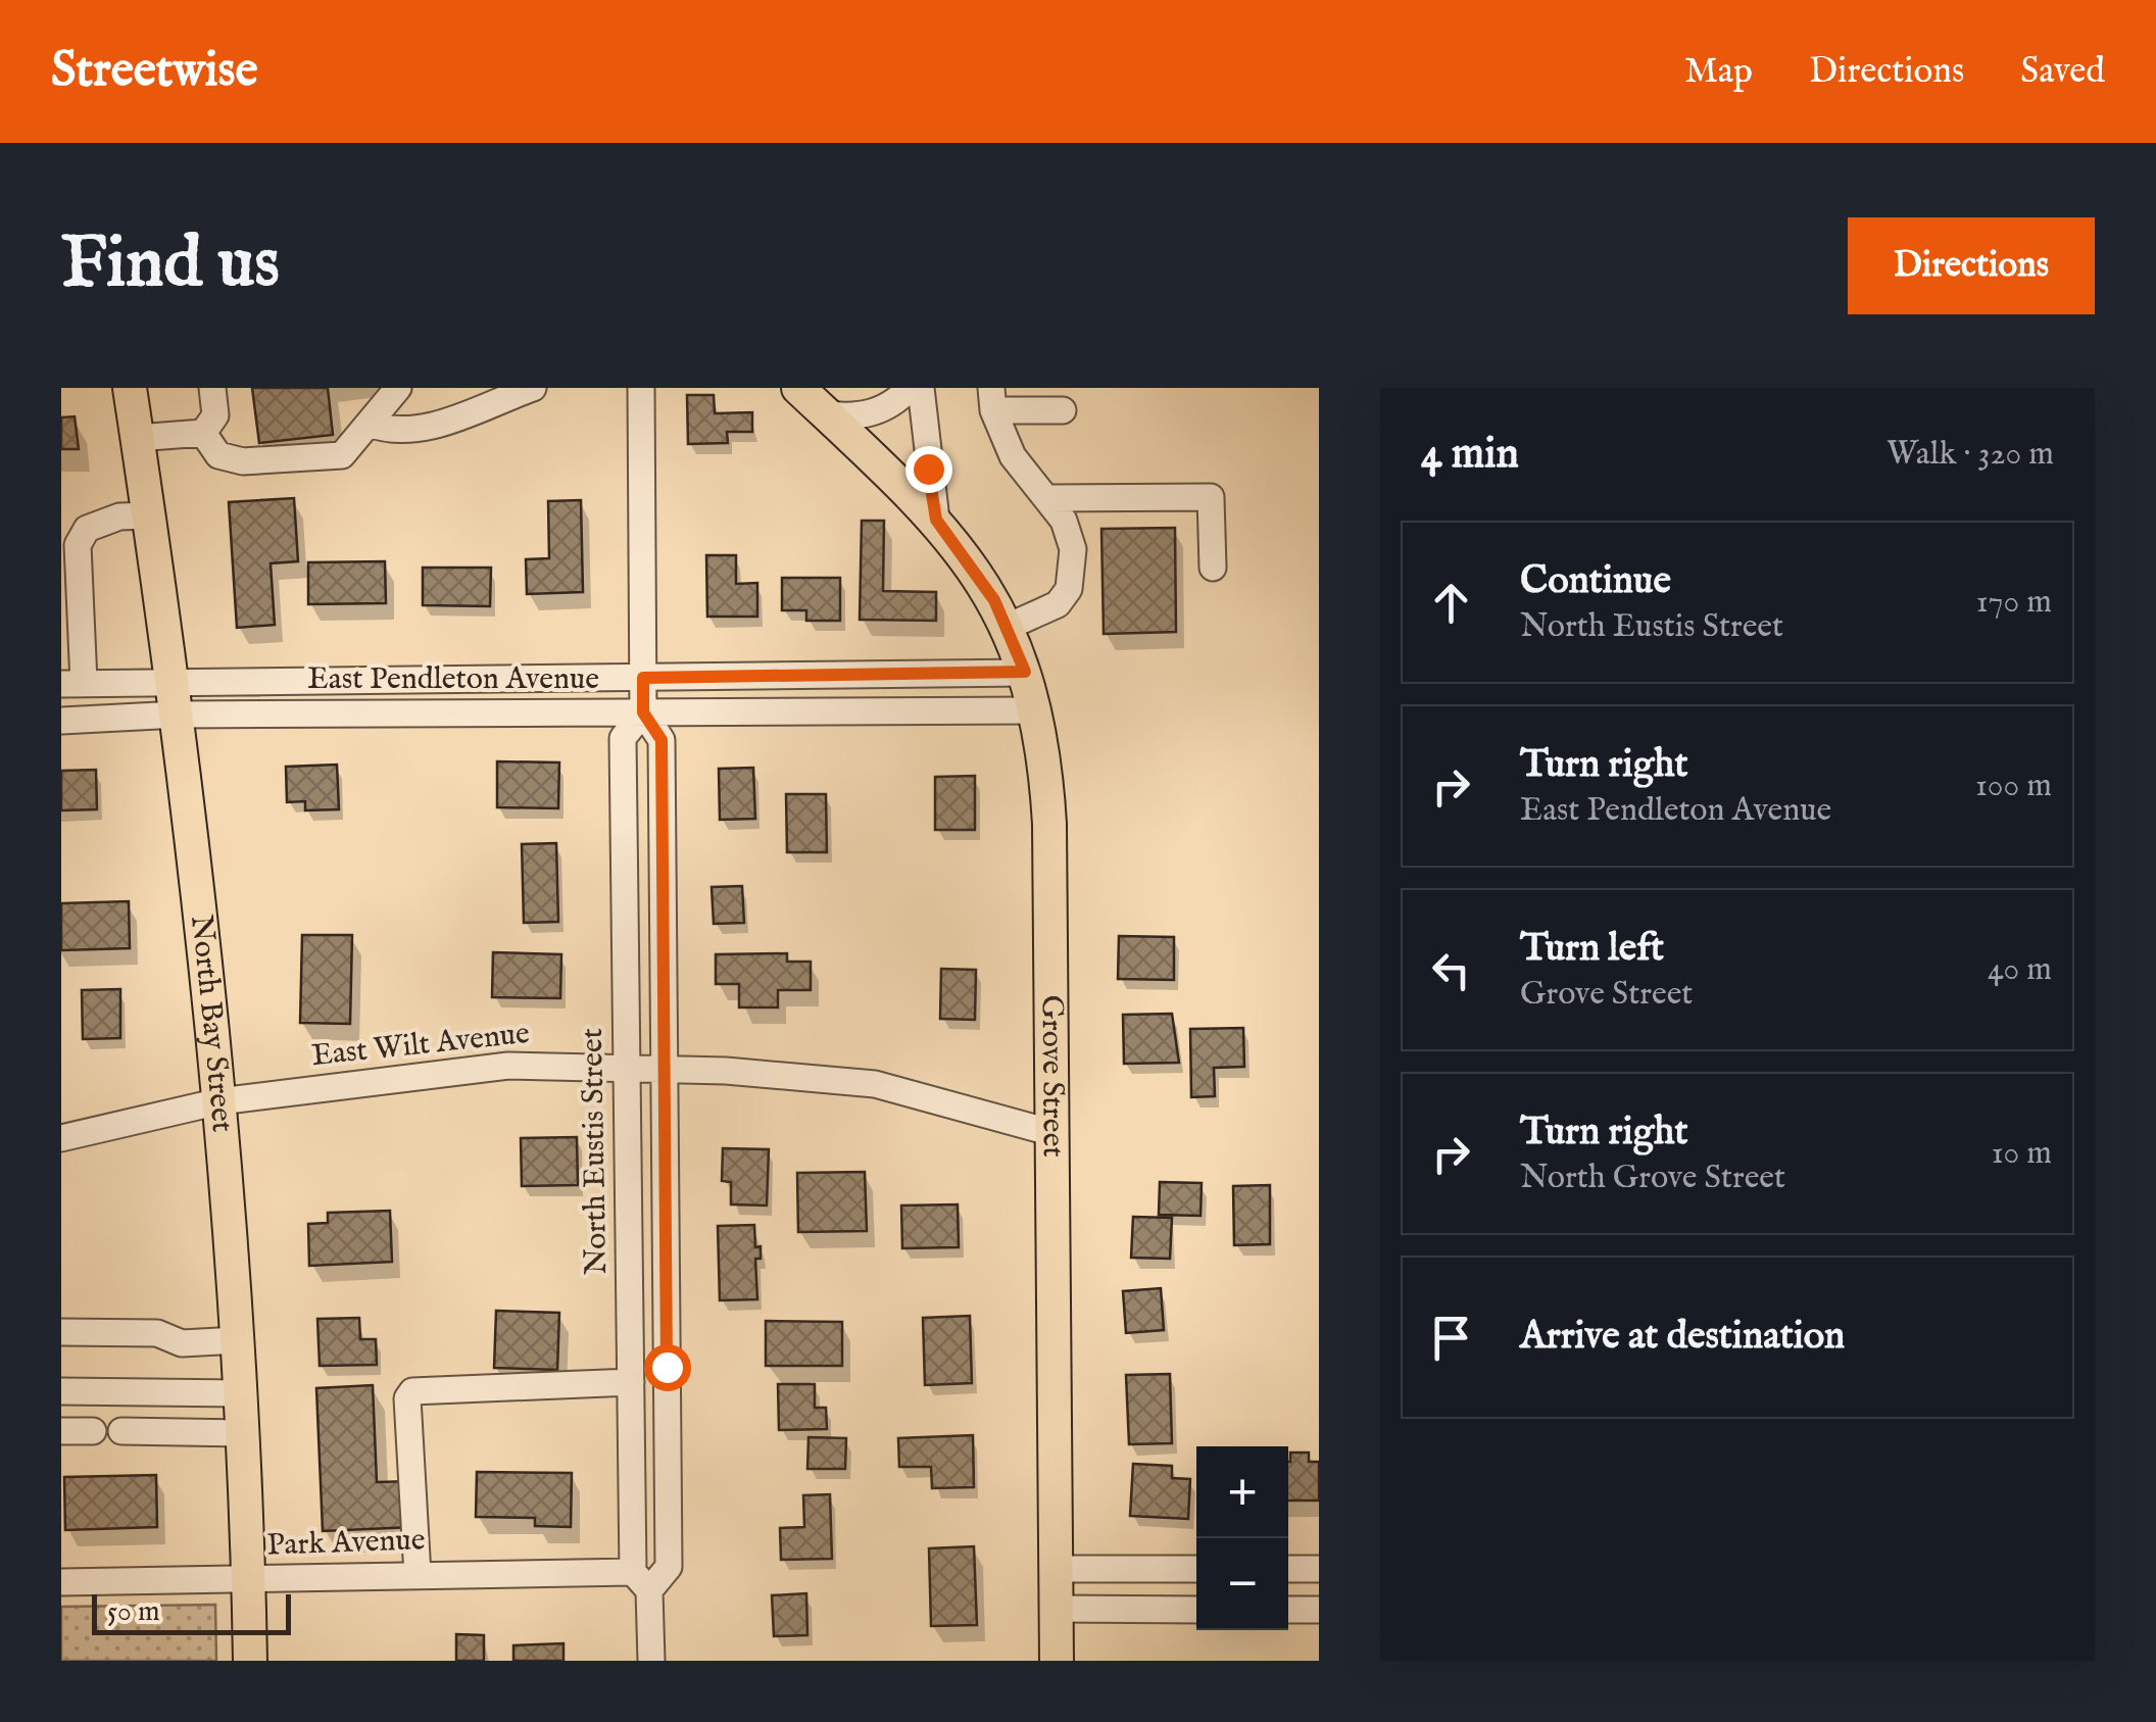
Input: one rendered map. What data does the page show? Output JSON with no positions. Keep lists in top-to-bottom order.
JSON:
{
  "streets": {
    "main road": ["North Bay Street", "Grove Street"],
    "street": [
      "East Pendleton Avenue",
      "East Wilt Avenue",
      "North Eustis Street",
      "Park Avenue"
    ]
  },
  "crossings": [
    ["East Pendleton Avenue", "North Bay Street"],
    ["East Pendleton Avenue", "Grove Street"],
    ["East Pendleton Avenue", "North Eustis Street"],
    ["North Bay Street", "East Wilt Avenue"],
    ["North Bay Street", "Park Avenue"],
    ["East Wilt Avenue", "Grove Street"],
    ["East Wilt Avenue", "North Eustis Street"],
    ["North Eustis Street", "Park Avenue"]
  ],
  "scale_bar": "50 m",
  "page": {
    "header": "Streetwise",
    "nav": ["Map", "Directions", "Saved"],
    "buttons": "Directions",
    "title": "Find us",
    "heading": ["4 min", "Walk · 320 m"],
    "list": [
      ["Continue", "North Eustis Street", "170 m"],
      ["Turn right", "East Pendleton Avenue", "100 m"],
      ["Turn left", "Grove Street", "40 m"],
      ["Turn right", "North Grove Street", "10 m"],
      "Arrive at destination"
    ],
    "map_buttons": ["+", "−"],
    "scale": "50 m"
  }
}
